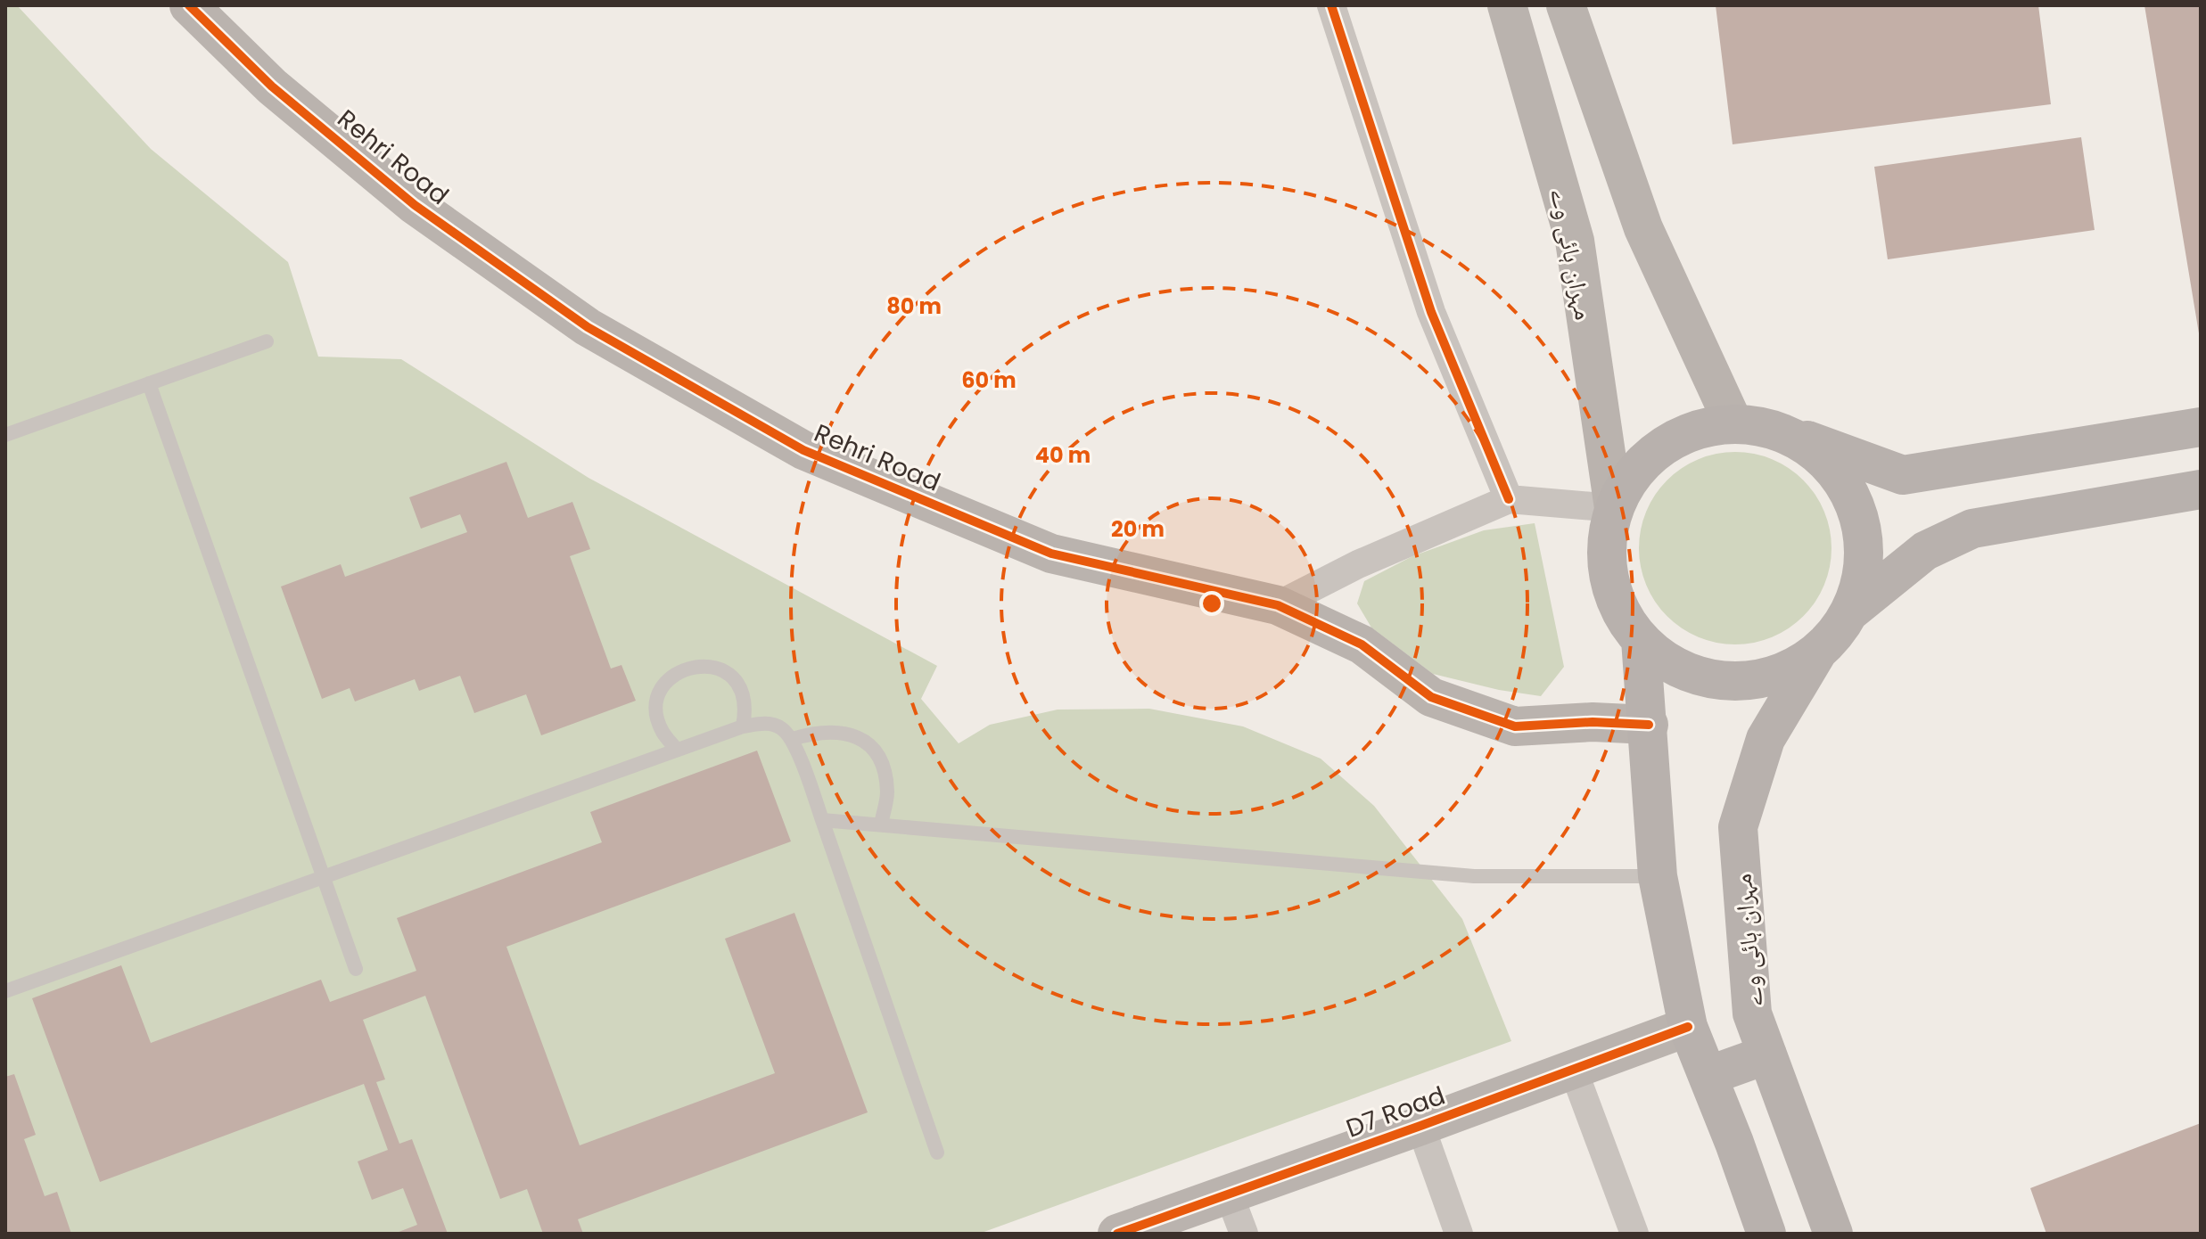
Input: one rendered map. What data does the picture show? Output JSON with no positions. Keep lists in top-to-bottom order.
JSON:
{
  "streets": {
    "main road": ["مہران ہائی وے"],
    "street": ["Rehri Road", "D7 Road"]
  },
  "rings": [
    "80 m",
    "60 m",
    "40 m",
    "20 m"
  ]
}
